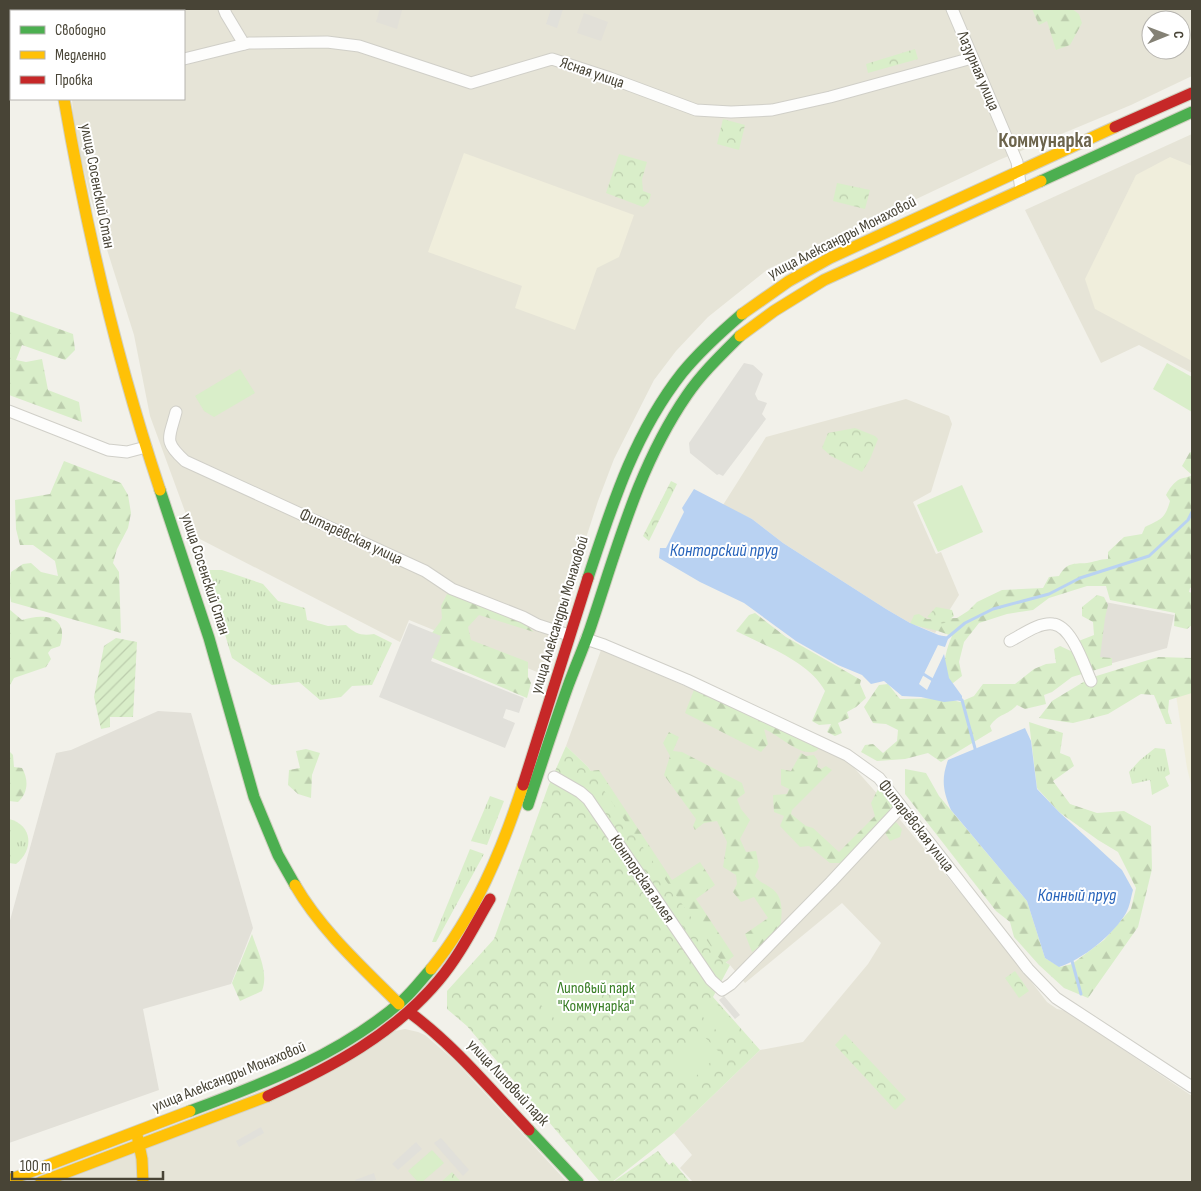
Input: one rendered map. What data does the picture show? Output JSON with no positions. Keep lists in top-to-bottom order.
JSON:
{
  "streets": {
    "main road": ["улица Сосенский Стан", "улица Александры Монаховой", "улица Липовый парк"],
    "street": [
      "Лазурная улица",
      "Ясная улица",
      "Фитарёвская улица",
      "Конторская аллея"
    ]
  },
  "crossings": [
    ["Лазурная улица", "Ясная улица"],
    ["Лазурная улица", "улица Александры Монаховой"],
    ["улица Сосенский Стан", "улица Александры Монаховой"],
    ["улица Сосенский Стан", "улица Липовый парк"],
    ["улица Александры Монаховой", "Фитарёвская улица"],
    ["улица Александры Монаховой", "улица Липовый парк"],
    ["Фитарёвская улица", "Конторская аллея"]
  ],
  "districts": ["Коммунарка"],
  "water": ["Конторский пруд", "Конный пруд"],
  "parks": ["Липовый парк \"Коммунарка\""],
  "legend": ["Свободно", "Медленно", "Пробка"],
  "scale_bar": "100 m",
  "north": "right"
}
